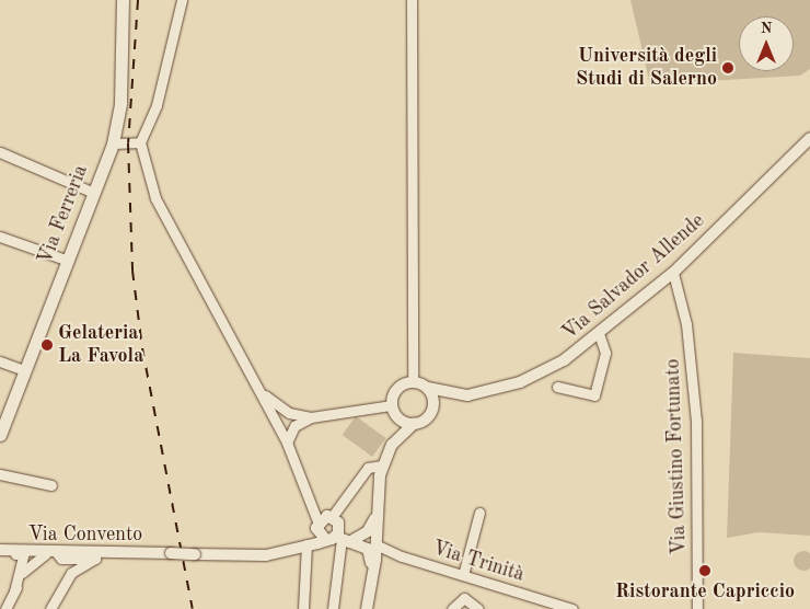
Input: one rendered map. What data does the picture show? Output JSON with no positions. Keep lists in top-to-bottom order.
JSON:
{
  "streets": {
    "main road": ["Via Ferreria"],
    "street": [
      "Via Salvador Allende",
      "Via Giustino Fortunato",
      "Via Convento",
      "Via Trinità"
    ]
  },
  "crossings": [
    ["Via Salvador Allende", "Via Giustino Fortunato"]
  ],
  "places": ["Università degli Studi di Salerno", "Gelateria La Favola", "Ristorante Capriccio"],
  "north": "top"
}
